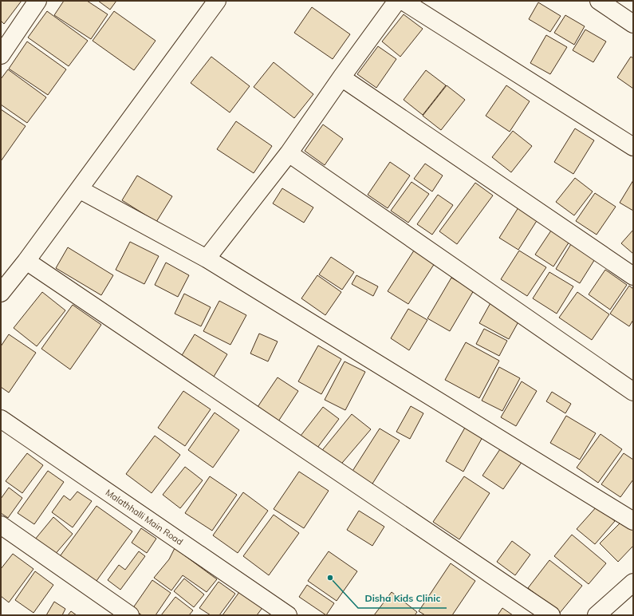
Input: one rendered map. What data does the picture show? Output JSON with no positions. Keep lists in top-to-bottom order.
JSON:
{
  "streets": {
    "street": ["Malathhalli Main Road"]
  },
  "places": ["Disha Kids Clinic"]
}
